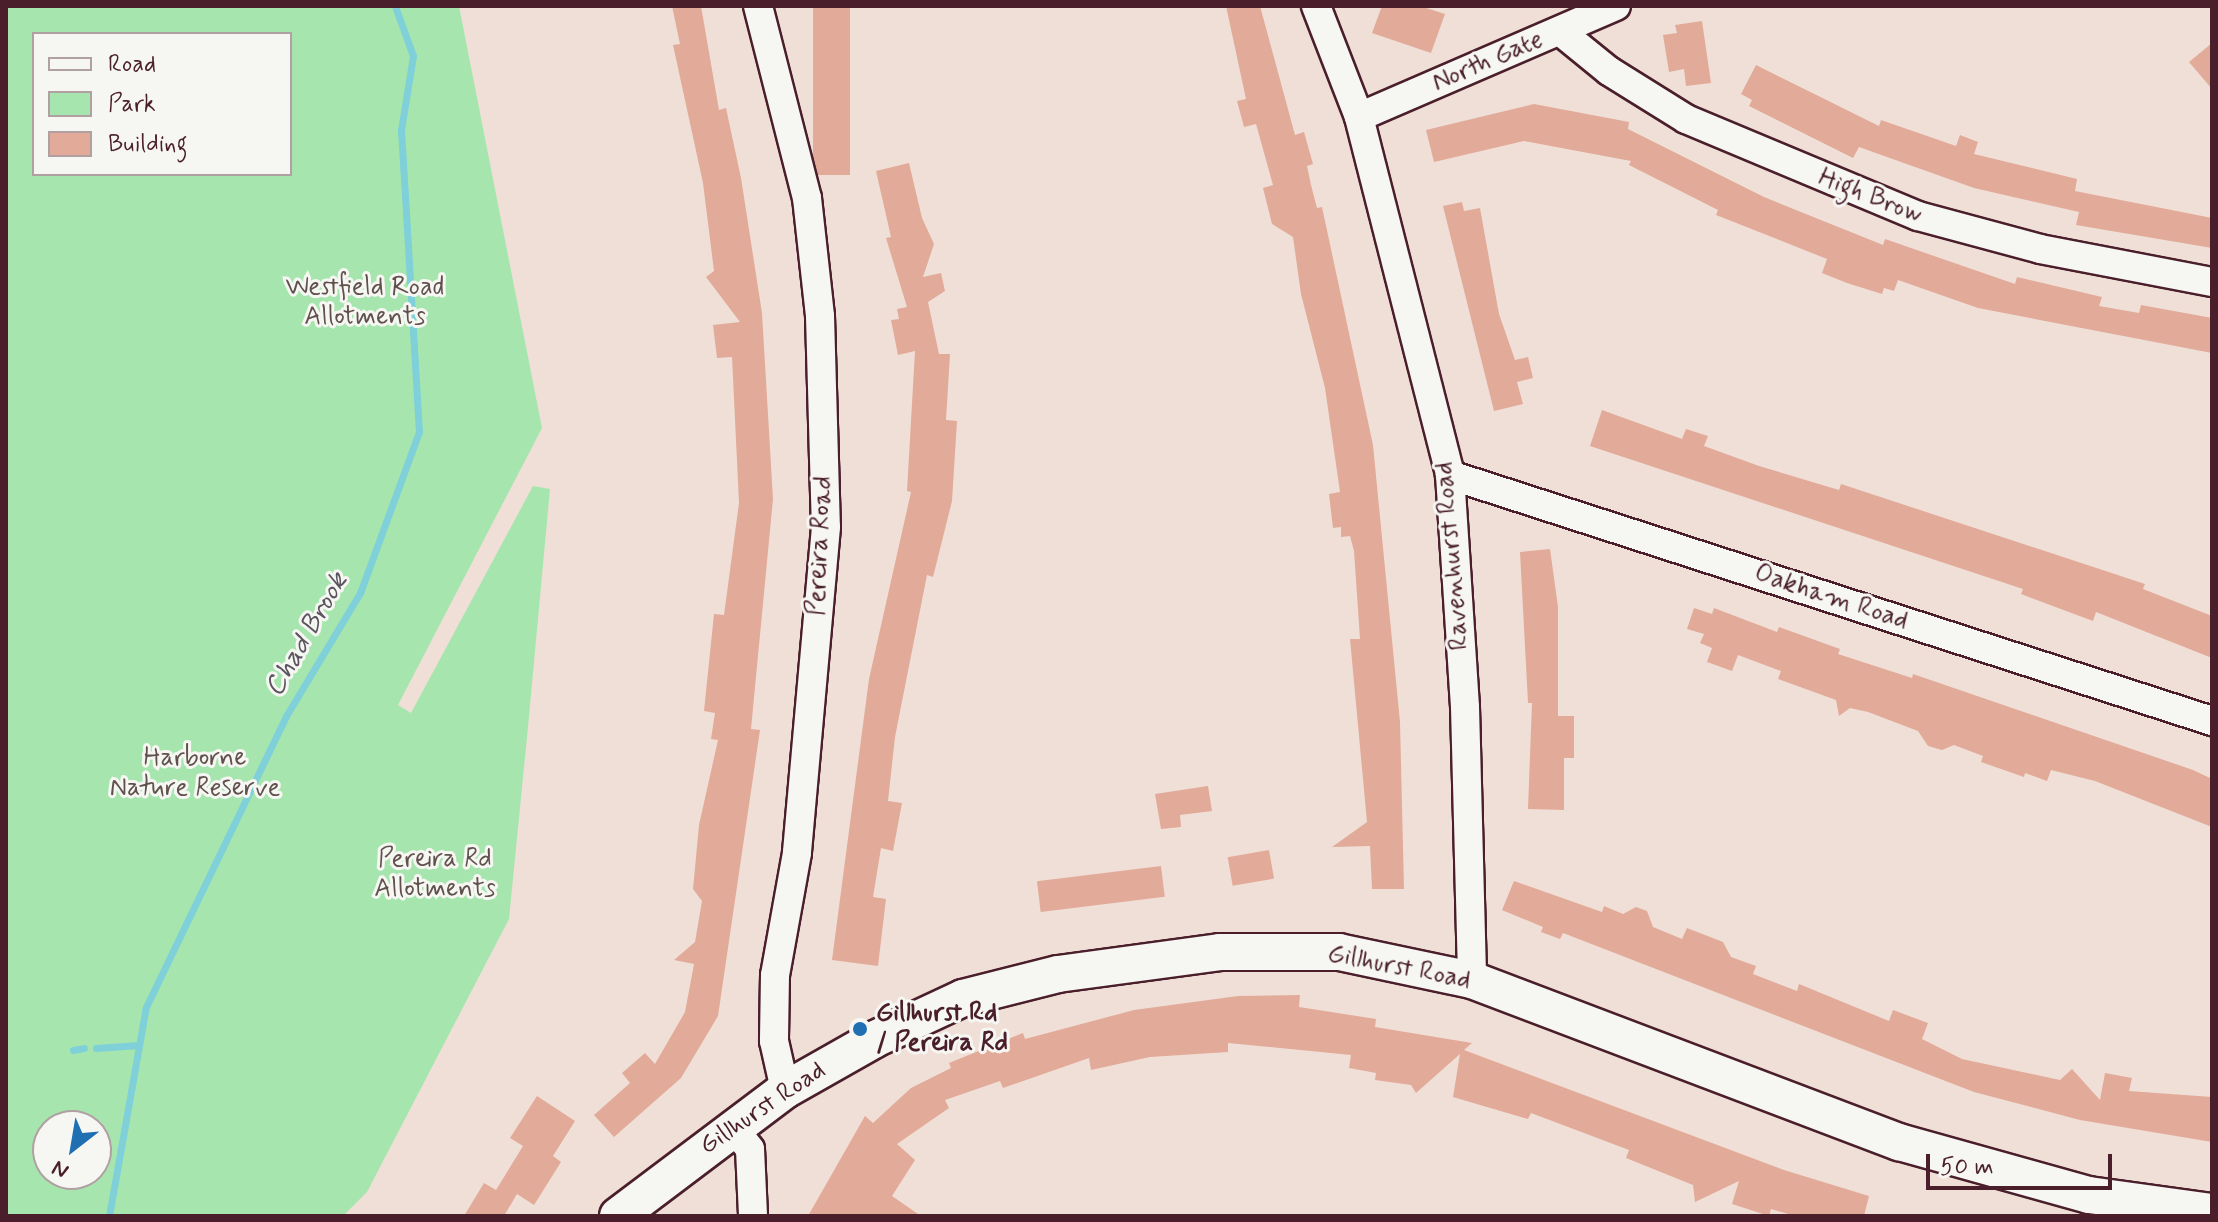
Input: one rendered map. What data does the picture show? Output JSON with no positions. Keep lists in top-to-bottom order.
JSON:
{
  "streets": {
    "street": [
      "North Gate",
      "High Brow",
      "Pereira Road",
      "Ravenhurst Road",
      "Oakham Road",
      "Gillhurst Road"
    ]
  },
  "crossings": [
    ["North Gate", "High Brow"],
    ["North Gate", "Ravenhurst Road"],
    ["Pereira Road", "Gillhurst Road"],
    ["Ravenhurst Road", "Oakham Road"],
    ["Ravenhurst Road", "Gillhurst Road"]
  ],
  "water": ["Chad Brook"],
  "parks": ["Westfield Road Allotments", "Harborne Nature Reserve", "Pereira Rd Allotments"],
  "places": ["Gillhurst Rd / Pereira Rd"],
  "legend": ["Road", "Park", "Building"],
  "scale_bar": "50 m",
  "north": "bottom left"
}
